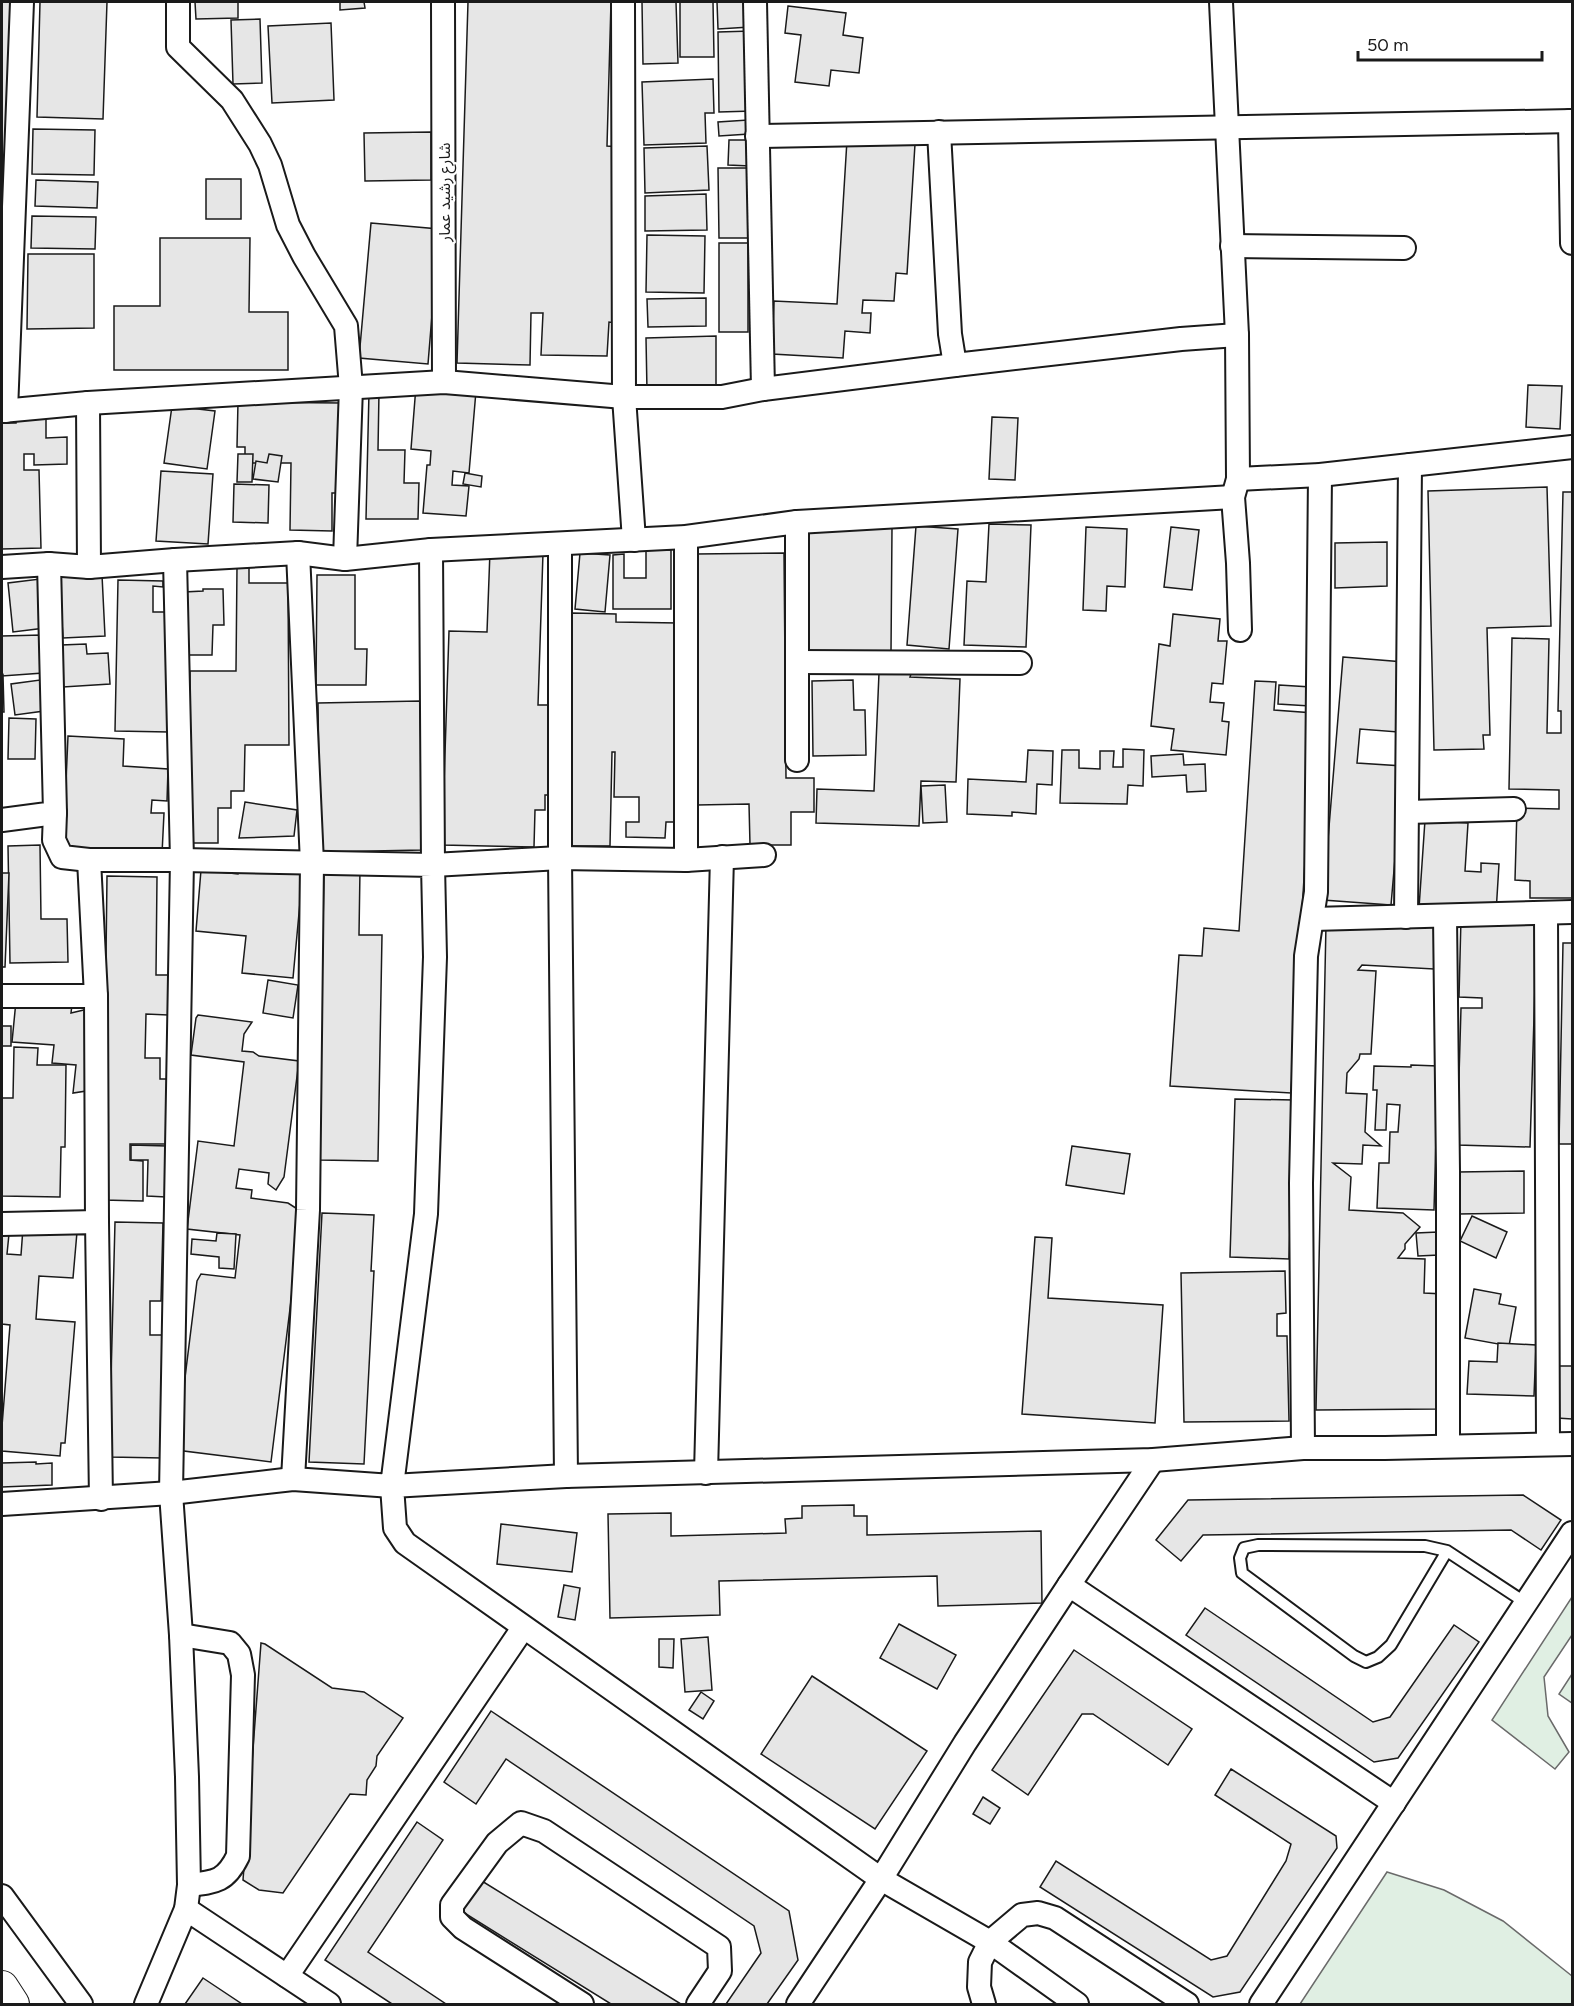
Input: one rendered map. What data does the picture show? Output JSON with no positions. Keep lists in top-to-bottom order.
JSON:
{
  "streets": {
    "street": ["شارع رشيد عمار"]
  },
  "scale_bar": "50 m"
}
